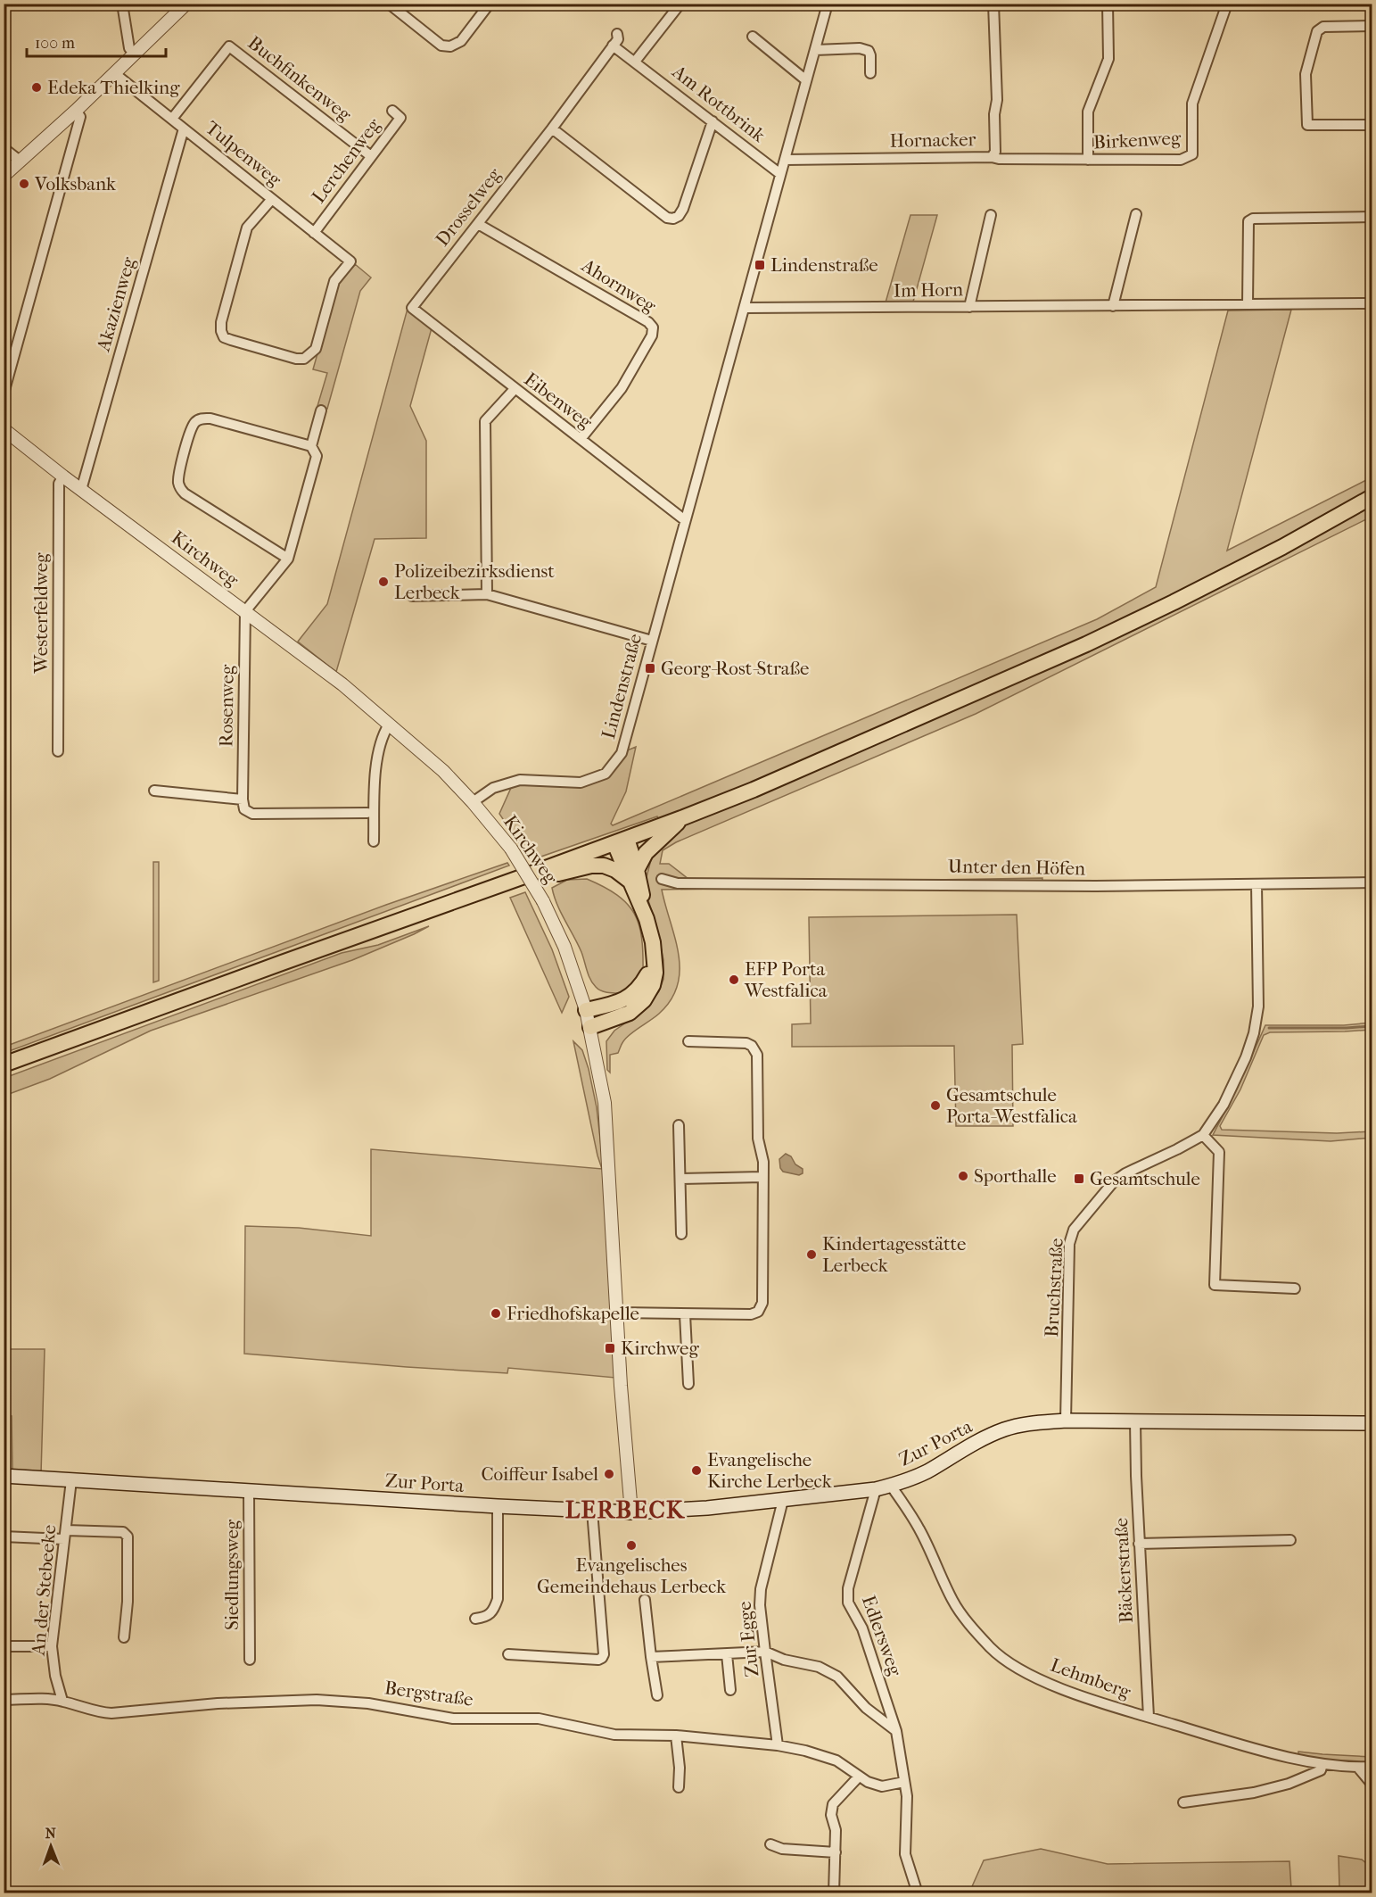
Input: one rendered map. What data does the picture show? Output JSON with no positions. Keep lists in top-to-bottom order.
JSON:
{
  "streets": {
    "main road": ["Zur Porta"],
    "street": [
      "Buchfinkenweg",
      "Am Rottbrink",
      "Hornacker",
      "Birkenweg",
      "Tulpenweg",
      "Lerchenweg",
      "Drosselweg",
      "Ahornweg",
      "Im Horn",
      "Akazienweg",
      "Eibenweg",
      "Kirchweg",
      "Westerfeldweg",
      "Lindenstraße",
      "Rosenweg",
      "Unter den Höfen",
      "Bruchstraße",
      "Bäckerstraße",
      "Siedlungsweg",
      "An der Stebeeke",
      "Edlersweg",
      "Zur Egge",
      "Lehmberg",
      "Bergstraße"
    ]
  },
  "crossings": [
    ["Buchfinkenweg", "Tulpenweg"],
    ["Buchfinkenweg", "Lerchenweg"],
    ["Am Rottbrink", "Drosselweg"],
    ["Am Rottbrink", "Lindenstraße"],
    ["Hornacker", "Birkenweg"],
    ["Hornacker", "Lindenstraße"],
    ["Tulpenweg", "Lerchenweg"],
    ["Tulpenweg", "Akazienweg"],
    ["Drosselweg", "Ahornweg"],
    ["Drosselweg", "Eibenweg"],
    ["Ahornweg", "Eibenweg"],
    ["Im Horn", "Lindenstraße"],
    ["Akazienweg", "Kirchweg"],
    ["Eibenweg", "Lindenstraße"],
    ["Kirchweg", "Westerfeldweg"],
    ["Kirchweg", "Lindenstraße"],
    ["Kirchweg", "Rosenweg"],
    ["Kirchweg", "Zur Porta"],
    ["Unter den Höfen", "Bruchstraße"],
    ["Bruchstraße", "Zur Porta"],
    ["Zur Porta", "Bäckerstraße"],
    ["Zur Porta", "Siedlungsweg"],
    ["Zur Porta", "An der Stebeeke"],
    ["Zur Porta", "Edlersweg"],
    ["Zur Porta", "Zur Egge"],
    ["Zur Porta", "Lehmberg"],
    ["Bäckerstraße", "Lehmberg"],
    ["An der Stebeeke", "Bergstraße"],
    ["Edlersweg", "Bergstraße"],
    ["Zur Egge", "Bergstraße"]
  ],
  "districts": ["LERBECK"],
  "places": {
    "other": [
      "Edeka Thielking",
      "Volksbank",
      "Polizeibezirksdienst Lerbeck",
      "EFP Porta Westfalica",
      "Gesamtschule Porta-Westfalica",
      "Sporthalle",
      "Kindertagesstätte Lerbeck",
      "Friedhofskapelle",
      "Evangelische Kirche Lerbeck",
      "Coiffeur Isabel",
      "Evangelisches Gemeindehaus Lerbeck"
    ],
    "transit": [
      "Lindenstraße",
      "Georg-Rost-Straße",
      "Gesamtschule",
      "Kirchweg"
    ]
  },
  "scale_bar": "100 m",
  "north": "top"
}
